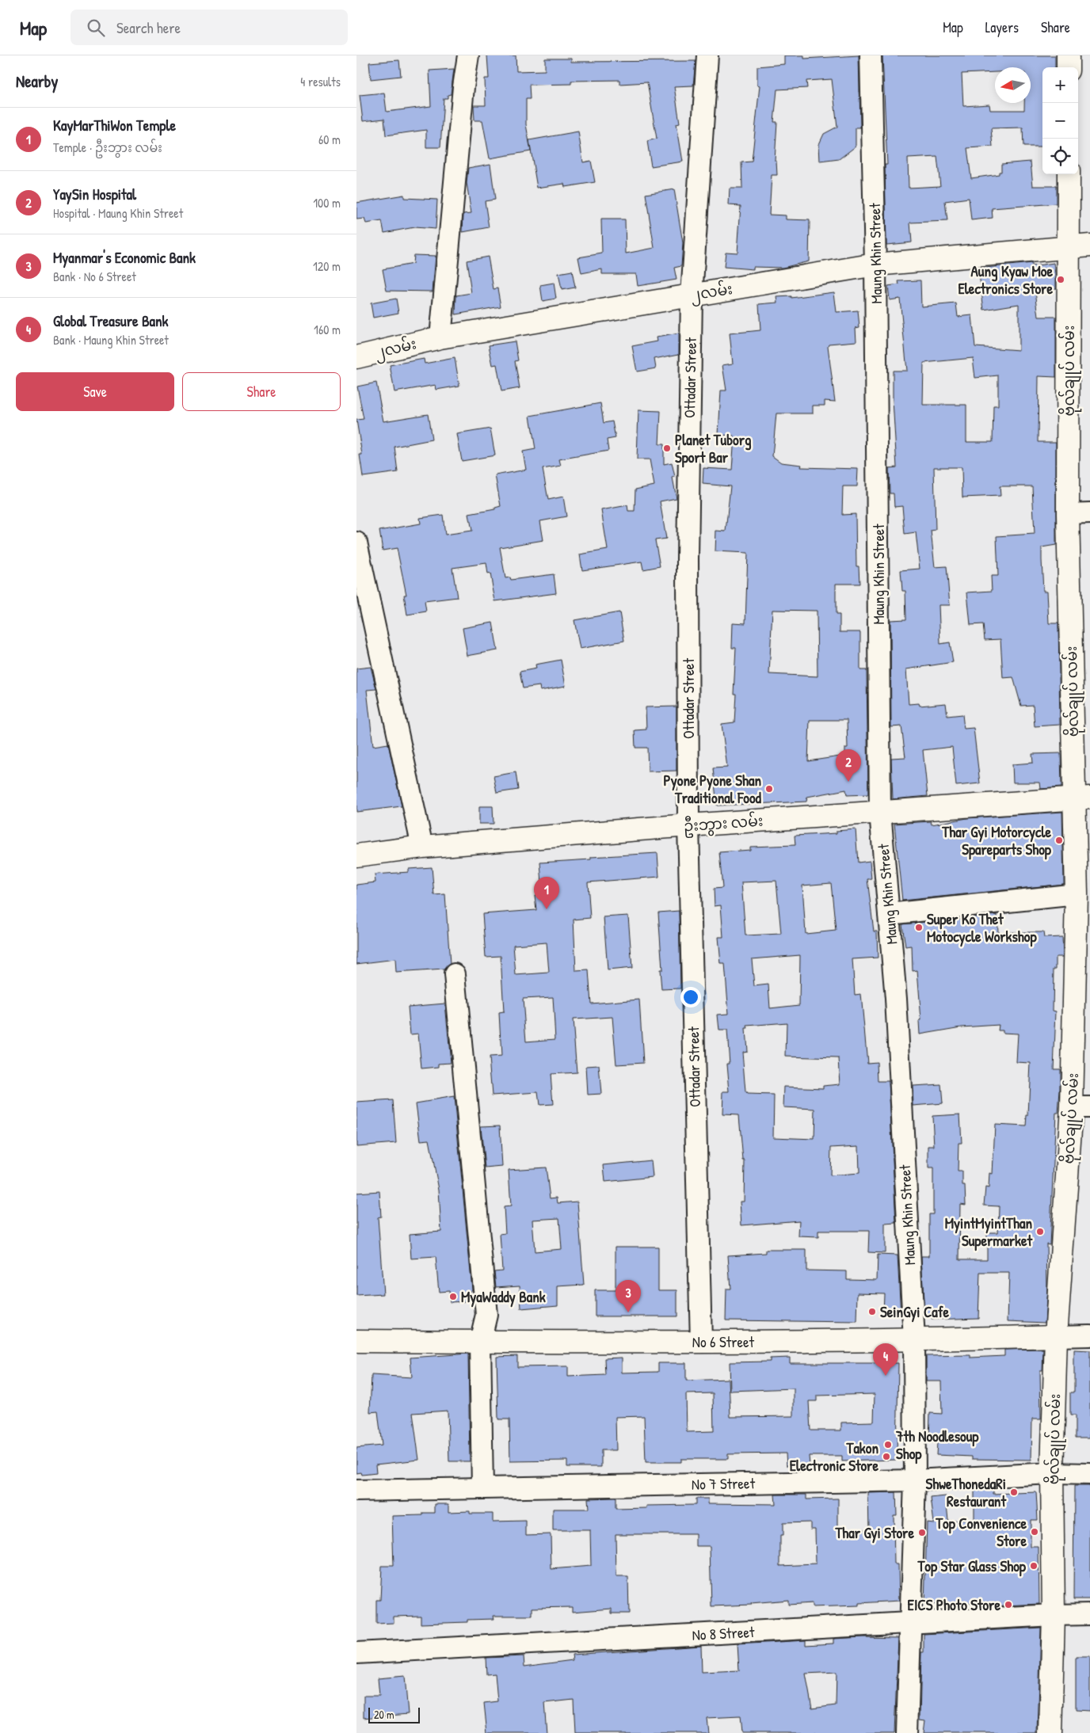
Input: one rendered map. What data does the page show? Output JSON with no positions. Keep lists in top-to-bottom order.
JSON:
{
  "streets": {
    "street": [
      "Maung Khin Street",
      "၂လမ်း",
      "ဗိုလ်ချုပ် လမ်း",
      "Ottadar Street",
      "ဦးဘွား လမ်း",
      "No 6 Street",
      "No 7 Street",
      "No 8 Street"
    ]
  },
  "crossings": [
    ["Maung Khin Street", "၂လမ်း"],
    ["Maung Khin Street", "ဦးဘွား လမ်း"],
    ["Maung Khin Street", "No 6 Street"],
    ["Maung Khin Street", "No 7 Street"],
    ["Maung Khin Street", "No 8 Street"],
    ["၂လမ်း", "ဗိုလ်ချုပ် လမ်း"],
    ["၂လမ်း", "Ottadar Street"],
    ["ဗိုလ်ချုပ် လမ်း", "ဦးဘွား လမ်း"],
    ["ဗိုလ်ချုပ် လမ်း", "No 6 Street"],
    ["ဗိုလ်ချုပ် လမ်း", "No 7 Street"],
    ["ဗိုလ်ချုပ် လမ်း", "No 8 Street"],
    ["Ottadar Street", "ဦးဘွား လမ်း"],
    ["Ottadar Street", "No 6 Street"]
  ],
  "places": [
    "Aung Kyaw Moe Electronics Store",
    "Planet Tuborg Sport Bar",
    "Pyone Pyone Shan Traditional Food",
    "Thar Gyi Motorcycle Spareparts Shop",
    "Super Ko Thet Motocycle Workshop",
    "MyintMyintThan Supermarket",
    "MyaWaddy Bank",
    "SeinGyi Cafe",
    "7th Noodlesoup Shop",
    "Takon Electronic Store",
    "ShweThonedaRi Restaurant",
    "Top Convenience Store",
    "Thar Gyi Store",
    "Top Star Glass Shop",
    "EICS Photo Store"
  ],
  "scale_bar": "20 m",
  "north": "left",
  "page": {
    "header": "Map",
    "search": "Search here",
    "nav": ["Map", "Layers", "Share"],
    "heading": ["Nearby", "4 results"],
    "map_buttons": ["+", "−"],
    "list": [
      {
        "mark": "1",
        "name": "KayMarThiWon Temple",
        "note": "Temple · ဦးဘွား လမ်း",
        "value": "60 m"
      },
      {
        "mark": "2",
        "name": "YaySin Hospital",
        "note": "Hospital · Maung Khin Street",
        "value": "100 m"
      },
      {
        "mark": "3",
        "name": "Myanmar's Economic Bank",
        "note": "Bank · No 6 Street",
        "value": "120 m"
      },
      {
        "mark": "4",
        "name": "Global Treasure Bank",
        "note": "Bank · Maung Khin Street",
        "value": "160 m"
      }
    ],
    "buttons": ["Save", "Share"],
    "pins": [
      "2",
      "1",
      "3",
      "4"
    ],
    "scale": "20 m"
  }
}
